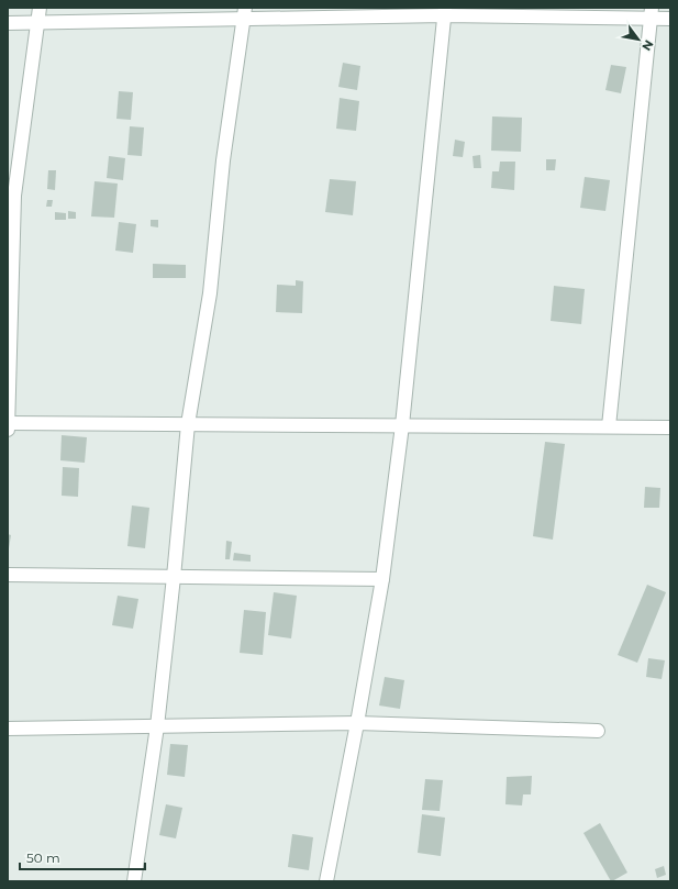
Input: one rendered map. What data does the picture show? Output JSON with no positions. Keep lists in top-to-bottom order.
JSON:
{
  "scale_bar": "50 m",
  "north": "bottom right"
}
